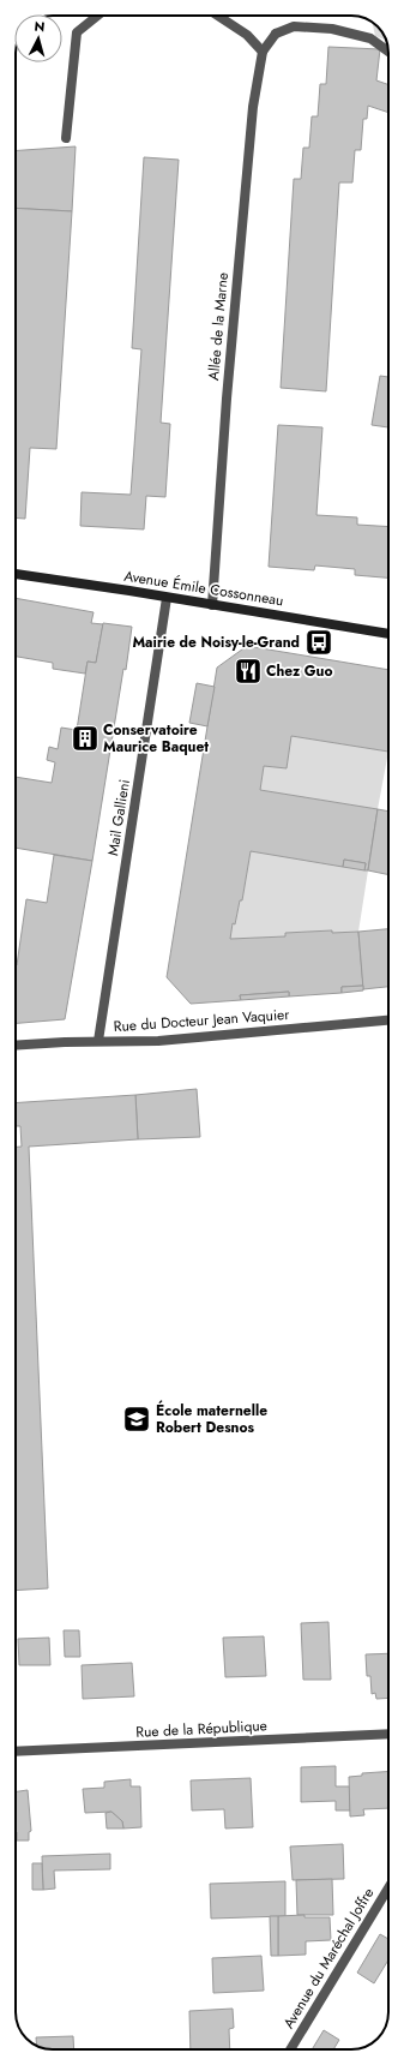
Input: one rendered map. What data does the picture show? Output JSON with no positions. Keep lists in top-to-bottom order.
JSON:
{
  "streets": {
    "street": [
      "Allée de la Marne",
      "Avenue Émile Cossonneau",
      "Mail Gallieni",
      "Rue du Docteur Jean Vaquier",
      "Rue de la République",
      "Avenue du Maréchal Joffre"
    ]
  },
  "crossings": [
    ["Allée de la Marne", "Avenue Émile Cossonneau"],
    ["Avenue Émile Cossonneau", "Mail Gallieni"],
    ["Mail Gallieni", "Rue du Docteur Jean Vaquier"]
  ],
  "places": {
    "bus stop": ["Mairie de Noisy-le-Grand"],
    "restaurant": ["Chez Guo"],
    "building": ["Conservatoire Maurice Baquet"],
    "school or university": ["École maternelle Robert Desnos"]
  },
  "north": "top"
}
